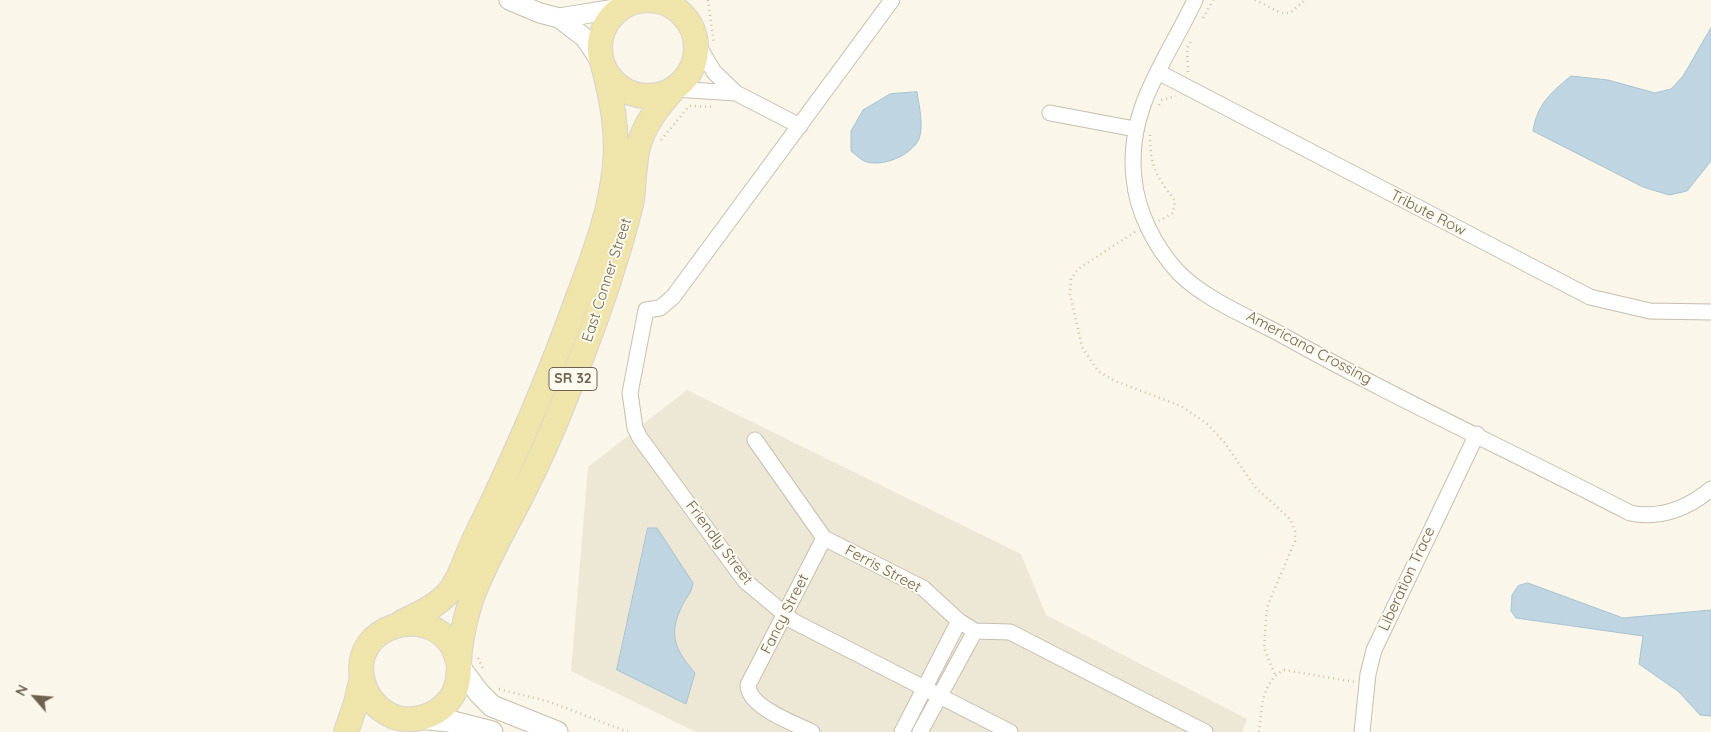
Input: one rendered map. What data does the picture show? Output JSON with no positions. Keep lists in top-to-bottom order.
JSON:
{
  "streets": {
    "main road": ["East Conner Street", "SR 32"],
    "street": [
      "Tribute Row",
      "Americana Crossing",
      "Friendly Street",
      "Ferris Street",
      "Liberation Trace",
      "Fancy Street"
    ]
  },
  "crossings": [
    ["Tribute Row", "Americana Crossing"],
    ["East Conner Street", "SR 32"],
    ["Americana Crossing", "Liberation Trace"],
    ["Friendly Street", "Fancy Street"],
    ["Ferris Street", "Fancy Street"]
  ],
  "north": "top left"
}
